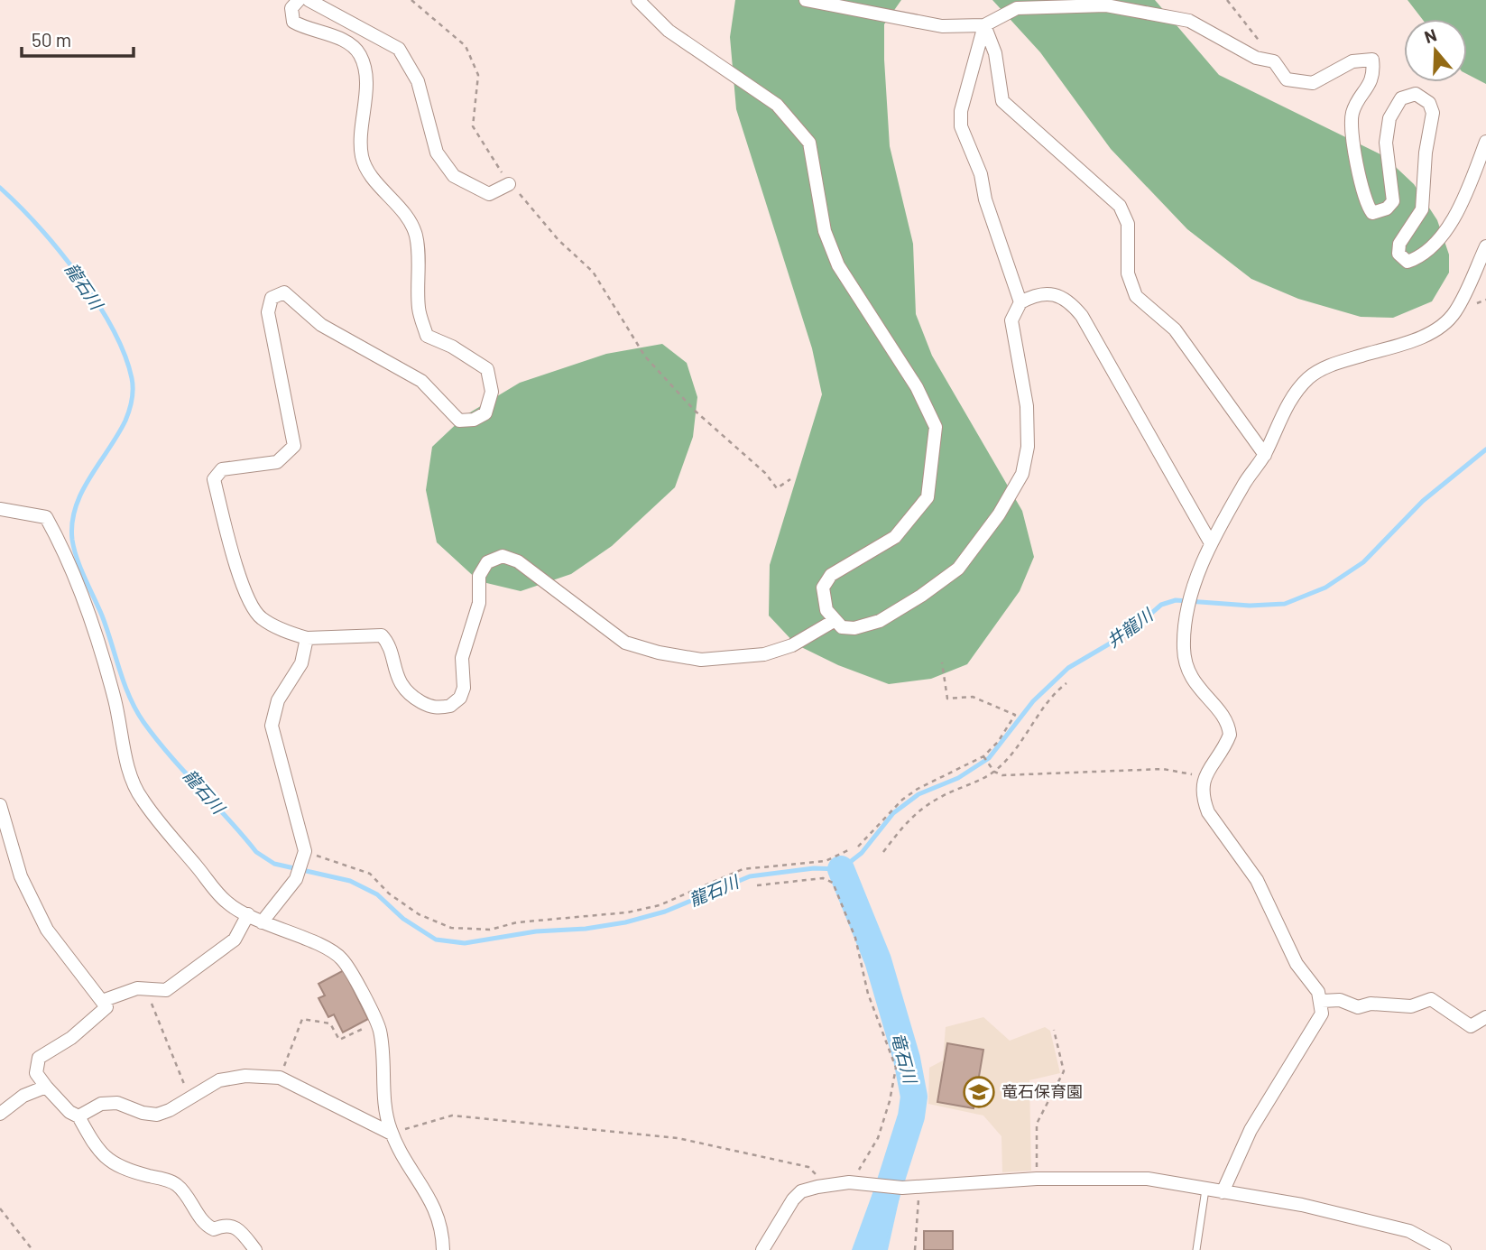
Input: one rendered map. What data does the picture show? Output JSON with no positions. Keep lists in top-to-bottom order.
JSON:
{
  "water": ["龍石川", "井龍川", "竜石川"],
  "places": {
    "school or university": ["竜石保育園"]
  },
  "scale_bar": "50 m",
  "north": "top"
}
